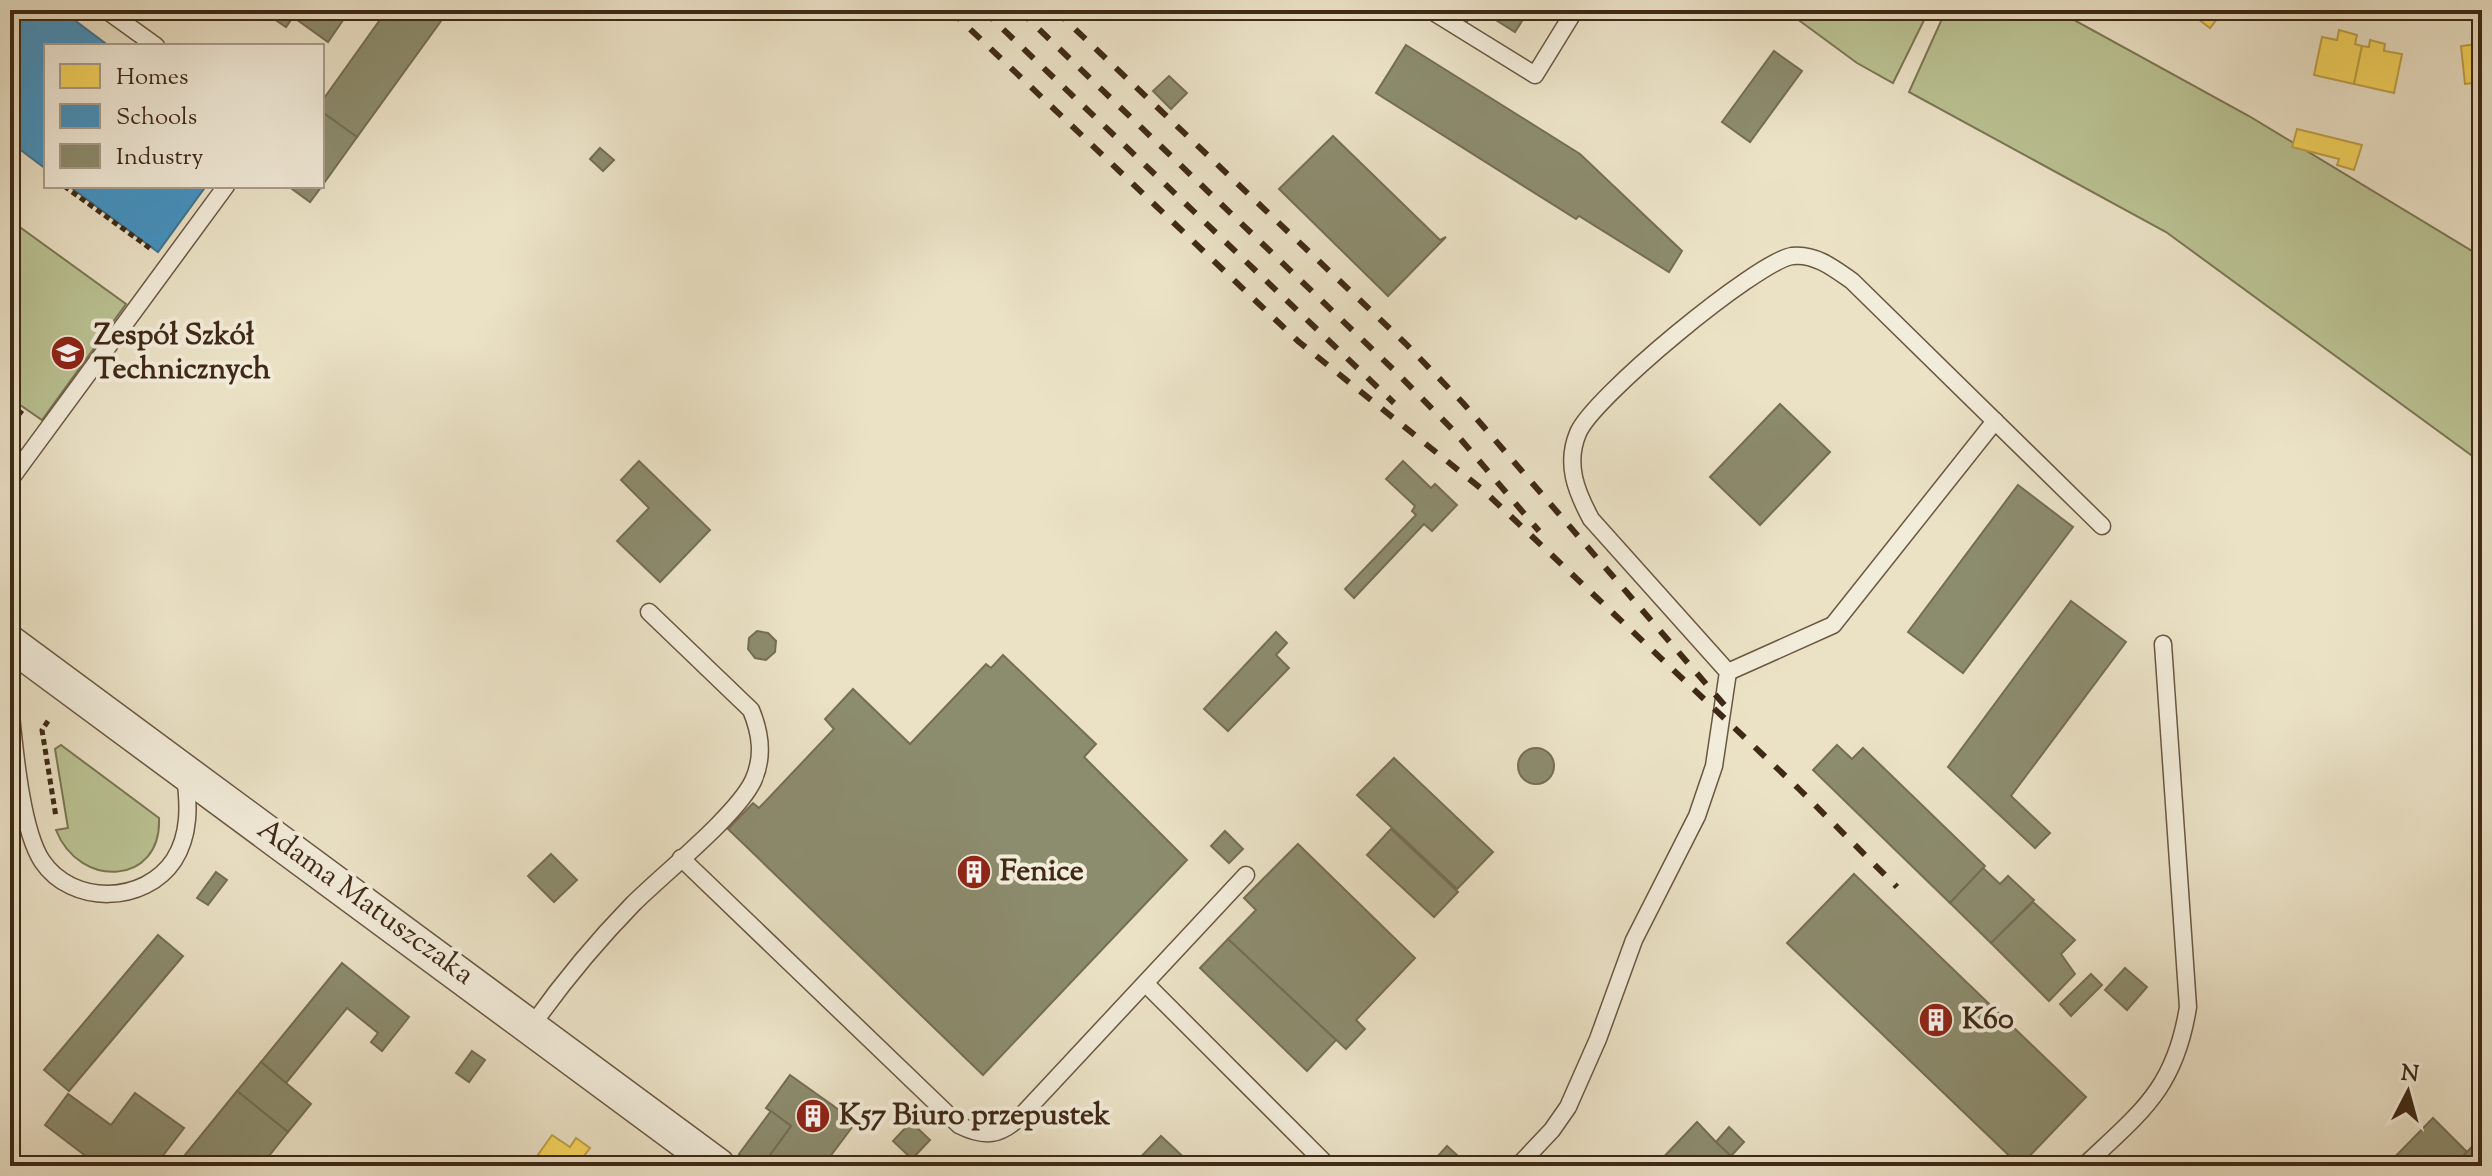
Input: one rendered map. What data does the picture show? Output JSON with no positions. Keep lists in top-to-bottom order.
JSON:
{
  "streets": {
    "street": ["Adama Matuszczaka"]
  },
  "places": {
    "school or university": ["Zespół Szkół Technicznych"],
    "building": ["Fenice", "K60", "K57 Biuro przepustek"]
  },
  "legend": ["Homes", "Schools", "Industry"],
  "north": "top"
}
